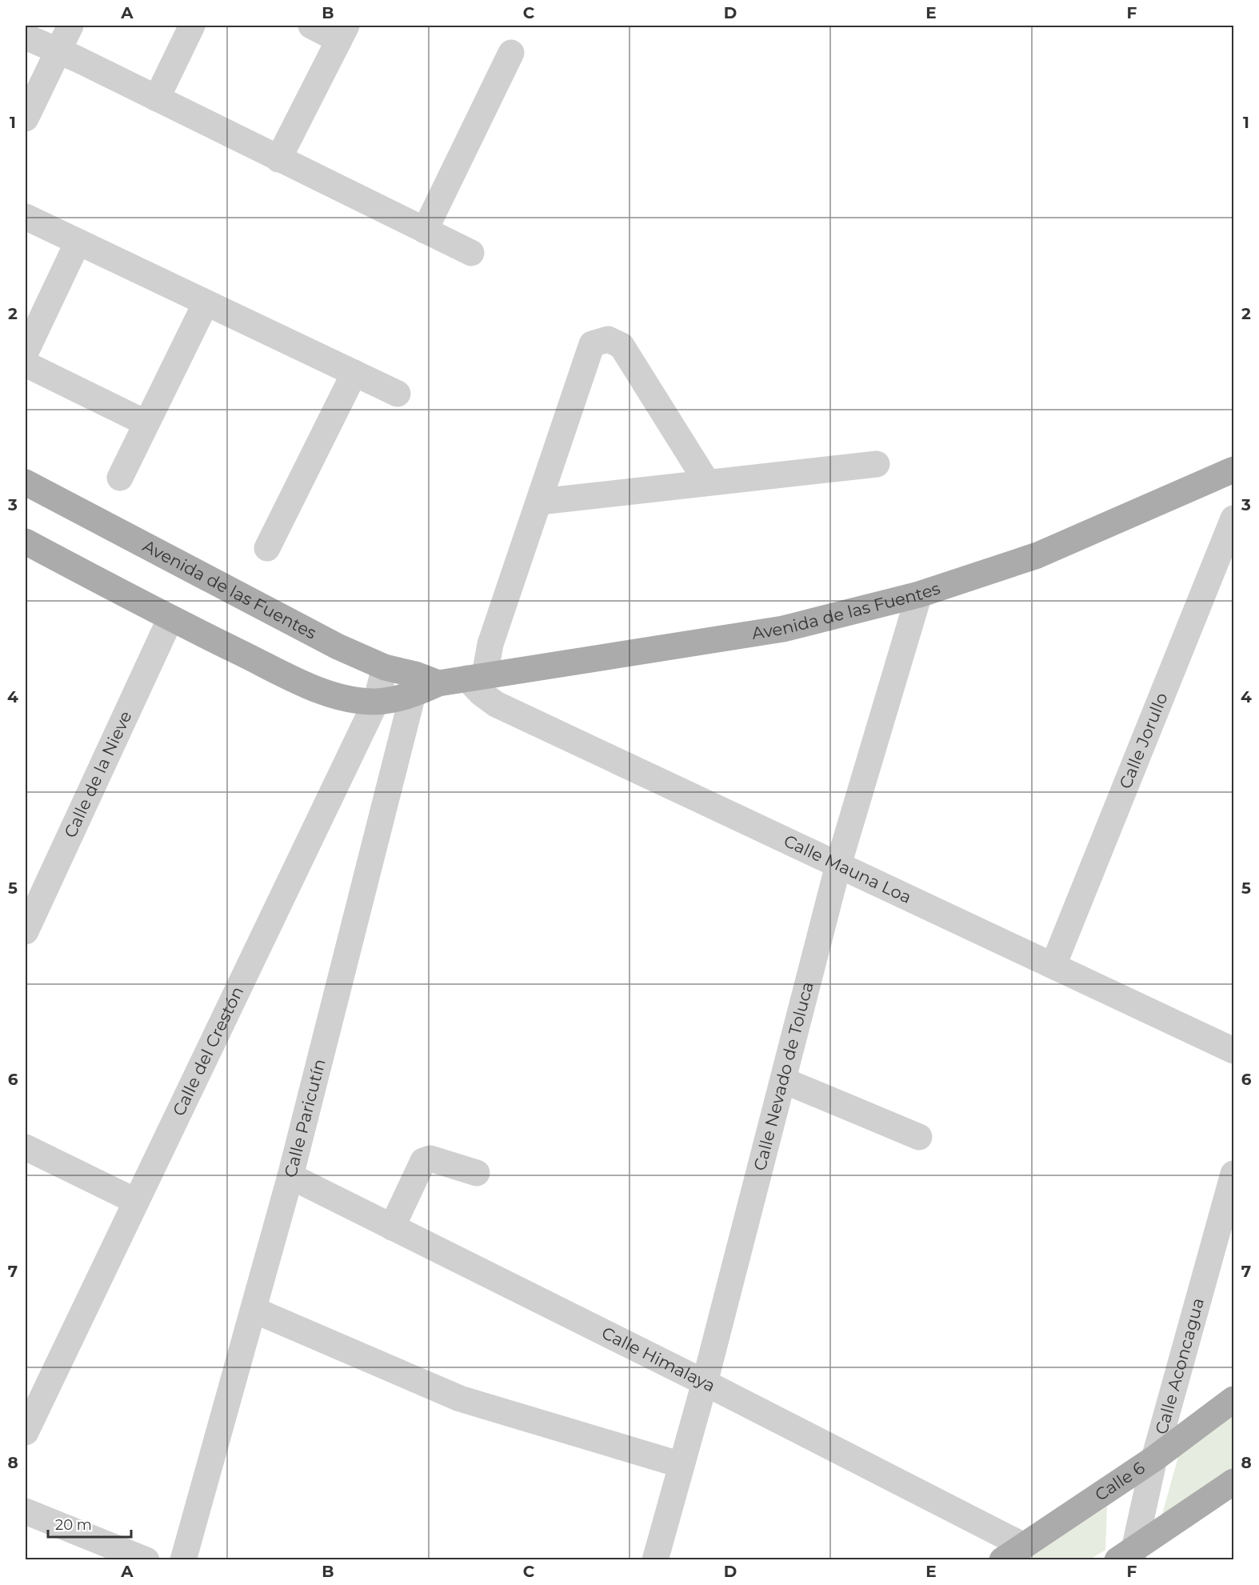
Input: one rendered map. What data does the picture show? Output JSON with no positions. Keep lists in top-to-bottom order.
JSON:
{
  "streets": {
    "main road": ["Avenida de las Fuentes", "Calle 6"],
    "street": [
      "Calle Jorullo",
      "Calle de la Nieve",
      "Calle Mauna Loa",
      "Calle del Crestón",
      "Calle Nevado de Toluca",
      "Calle Paricutín",
      "Calle Himalaya",
      "Calle Aconcagua"
    ]
  },
  "crossings": [
    ["Avenida de las Fuentes", "Calle de la Nieve"],
    ["Avenida de las Fuentes", "Calle Mauna Loa"],
    ["Avenida de las Fuentes", "Calle del Crestón"],
    ["Avenida de las Fuentes", "Calle Nevado de Toluca"],
    ["Avenida de las Fuentes", "Calle Paricutín"],
    ["Calle Jorullo", "Calle Mauna Loa"],
    ["Calle Mauna Loa", "Calle Nevado de Toluca"],
    ["Calle Nevado de Toluca", "Calle Himalaya"],
    ["Calle Paricutín", "Calle Himalaya"],
    ["Calle Himalaya", "Calle 6"],
    ["Calle Aconcagua", "Calle 6"]
  ],
  "scale_bar": "20 m",
  "grid": {
    "columns": [
      "A",
      "B",
      "C",
      "D",
      "E",
      "F"
    ],
    "rows": [
      "1",
      "2",
      "3",
      "4",
      "5",
      "6",
      "7",
      "8"
    ]
  }
}
